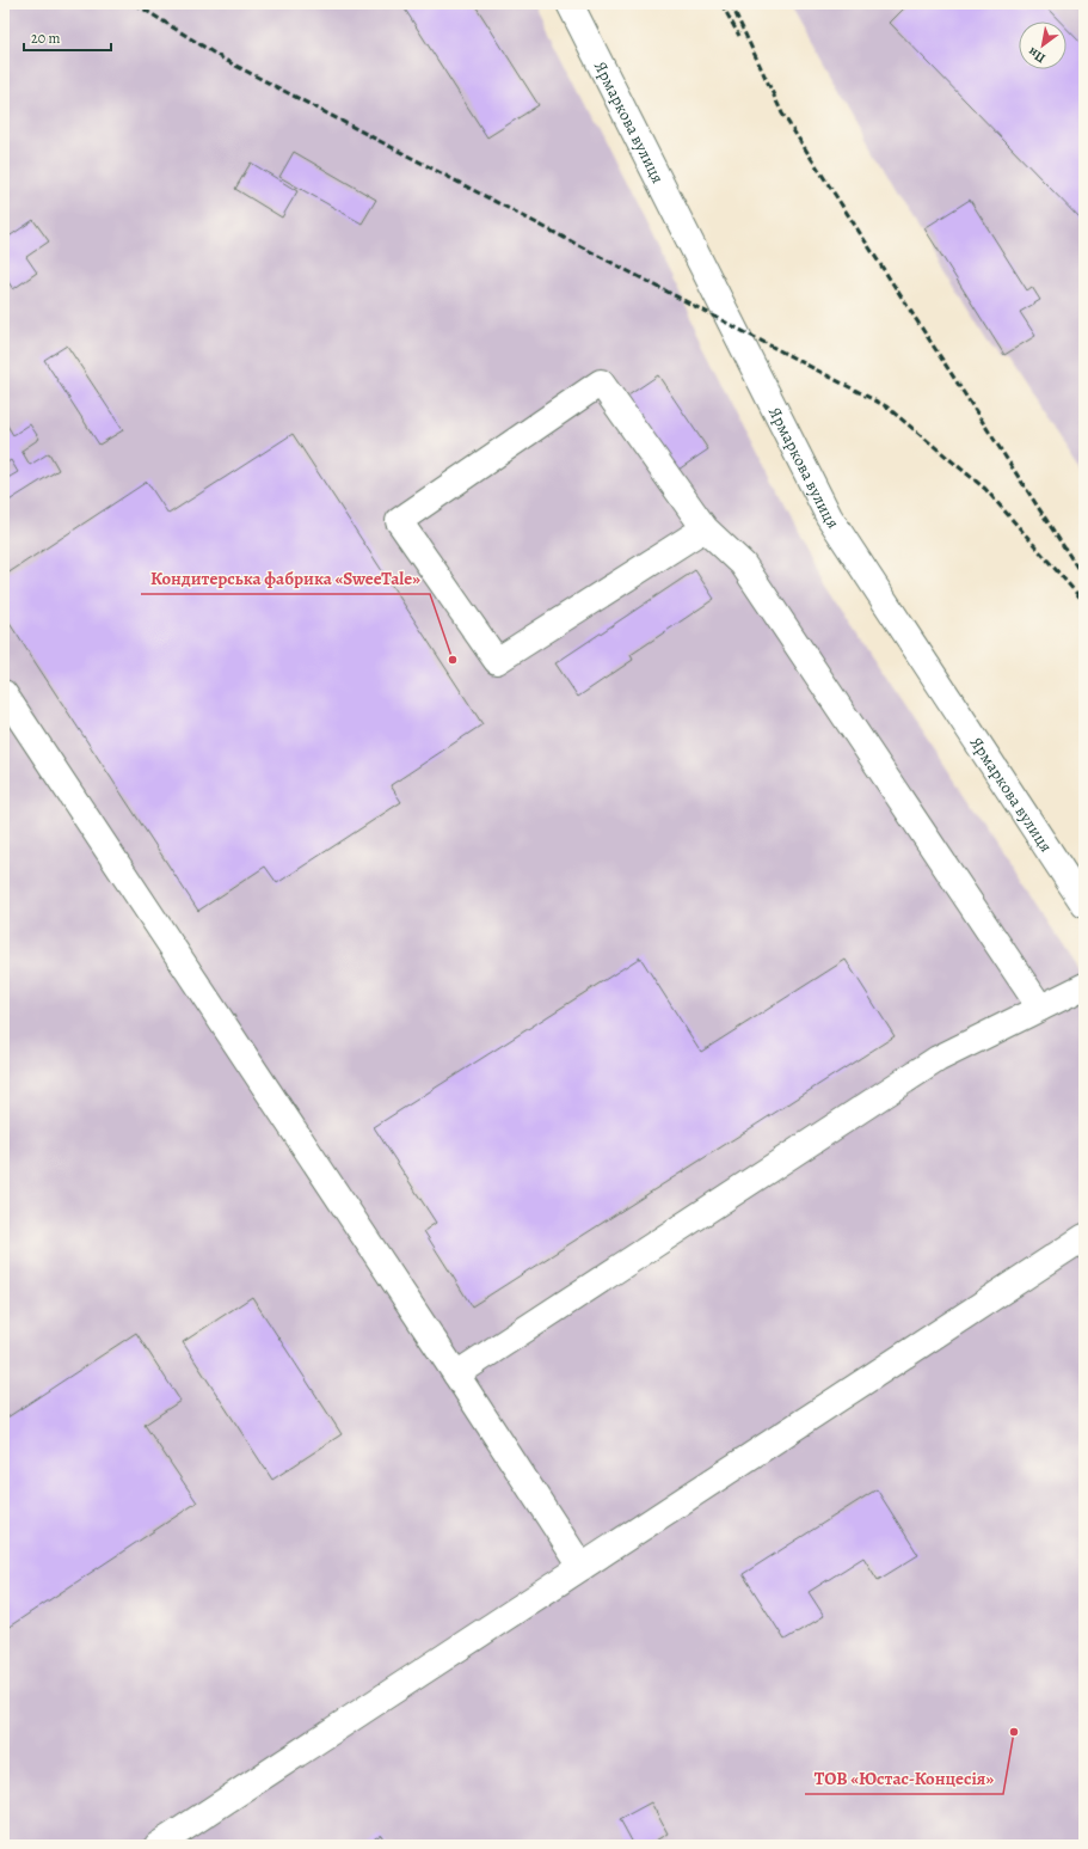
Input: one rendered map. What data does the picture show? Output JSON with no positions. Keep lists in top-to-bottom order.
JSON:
{
  "streets": {
    "street": ["Ярмаркова вулиця"]
  },
  "places": ["Кондитерська фабрика «SweeTale»", "ТОВ «Юстас-Концесія»"],
  "scale_bar": "20 m",
  "north": "bottom left"
}
